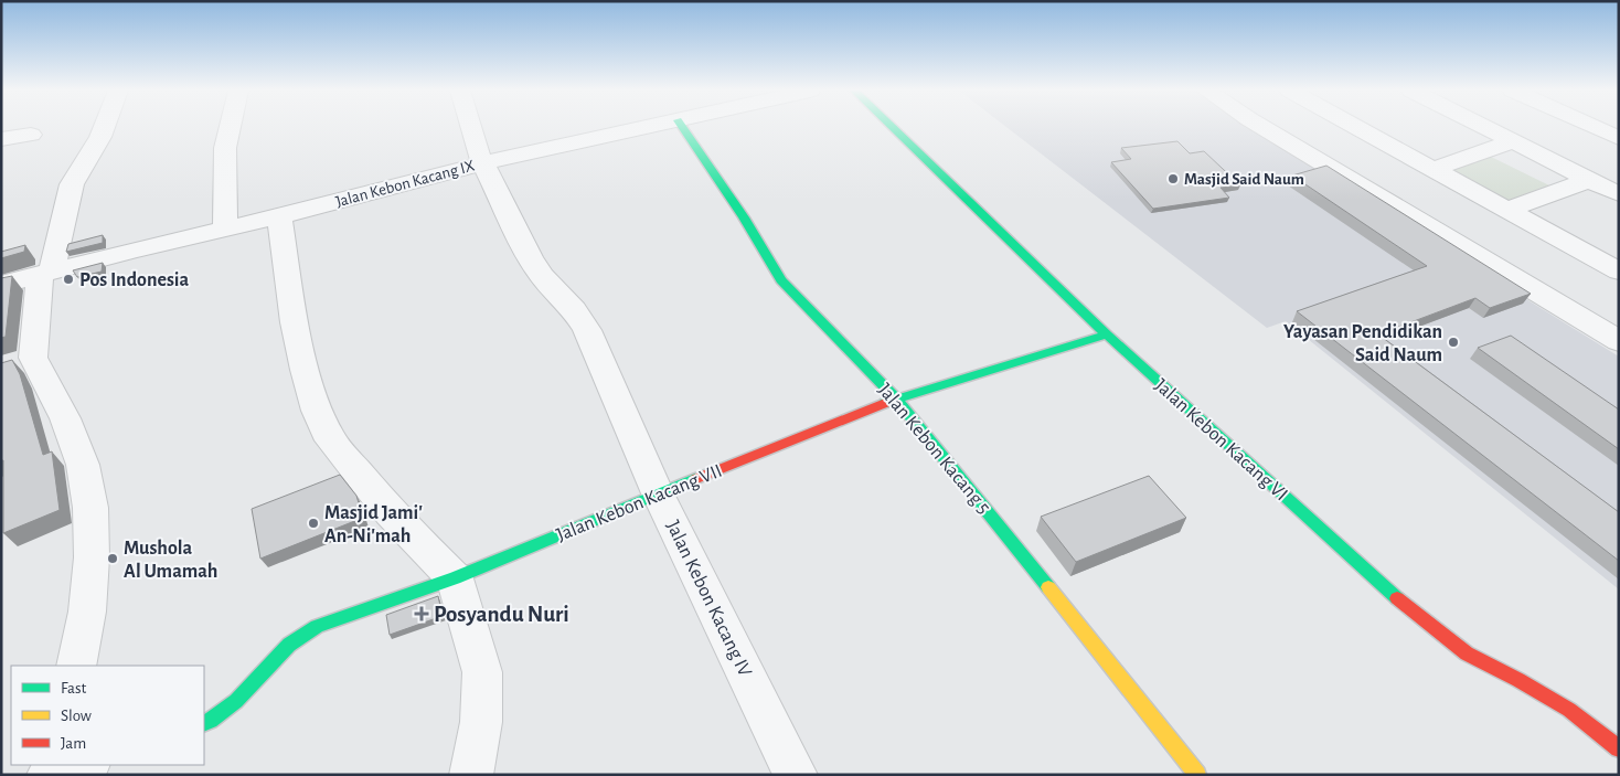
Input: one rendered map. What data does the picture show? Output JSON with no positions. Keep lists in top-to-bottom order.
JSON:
{
  "streets": {
    "street": [
      "Jalan Kebon Kacang IX",
      "Jalan Kebon Kacang VI",
      "Jalan Kebon Kacang 5",
      "Jalan Kebon Kacang VII",
      "Jalan Kebon Kacang IV"
    ]
  },
  "crossings": [
    ["Jalan Kebon Kacang IX", "Jalan Kebon Kacang IV"],
    ["Jalan Kebon Kacang VI", "Jalan Kebon Kacang VII"],
    ["Jalan Kebon Kacang 5", "Jalan Kebon Kacang VII"],
    ["Jalan Kebon Kacang VII", "Jalan Kebon Kacang IV"]
  ],
  "places": {
    "other": [
      "Masjid Said Naum",
      "Pos Indonesia",
      "Yayasan Pendidikan Said Naum",
      "Masjid Jami' An-Ni'mah",
      "Mushola Al Umamah"
    ],
    "health": ["Posyandu Nuri"]
  },
  "legend": ["Fast", "Slow", "Jam"]
}
